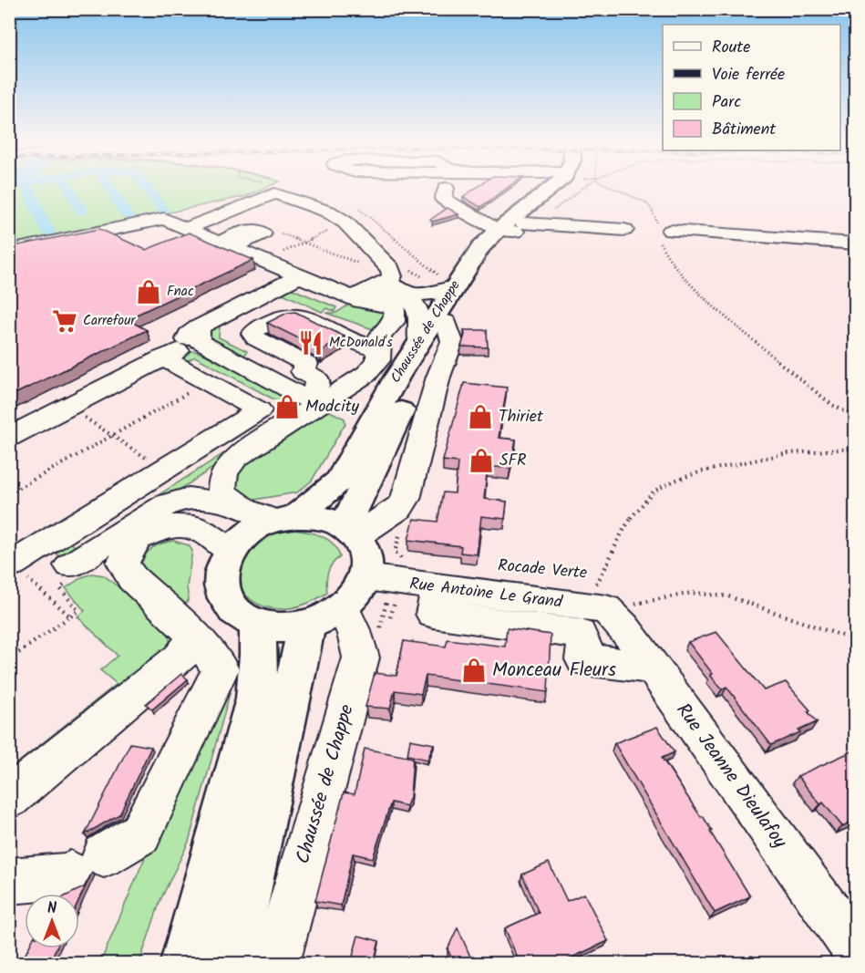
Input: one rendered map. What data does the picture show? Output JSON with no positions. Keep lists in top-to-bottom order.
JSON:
{
  "streets": {
    "main road": ["Chaussée de Chappe"],
    "street": ["Rue Antoine Le Grand", "Rue Jeanne Dieulafoy"],
    "path": ["Rocade Verte"]
  },
  "crossings": [
    ["Chaussée de Chappe", "Rue Antoine Le Grand"],
    ["Rocade Verte", "Rue Antoine Le Grand"],
    ["Rocade Verte", "Rue Jeanne Dieulafoy"],
    ["Rue Antoine Le Grand", "Rue Jeanne Dieulafoy"]
  ],
  "places": {
    "shop": [
      "Fnac",
      "Modcity",
      "Thiriet",
      "SFR",
      "Monceau Fleurs"
    ],
    "supermarket": ["Carrefour"],
    "restaurant": ["McDonald's"]
  },
  "legend": [
    "Route",
    "Voie ferrée",
    "Parc",
    "Bâtiment"
  ],
  "north": "top"
}
